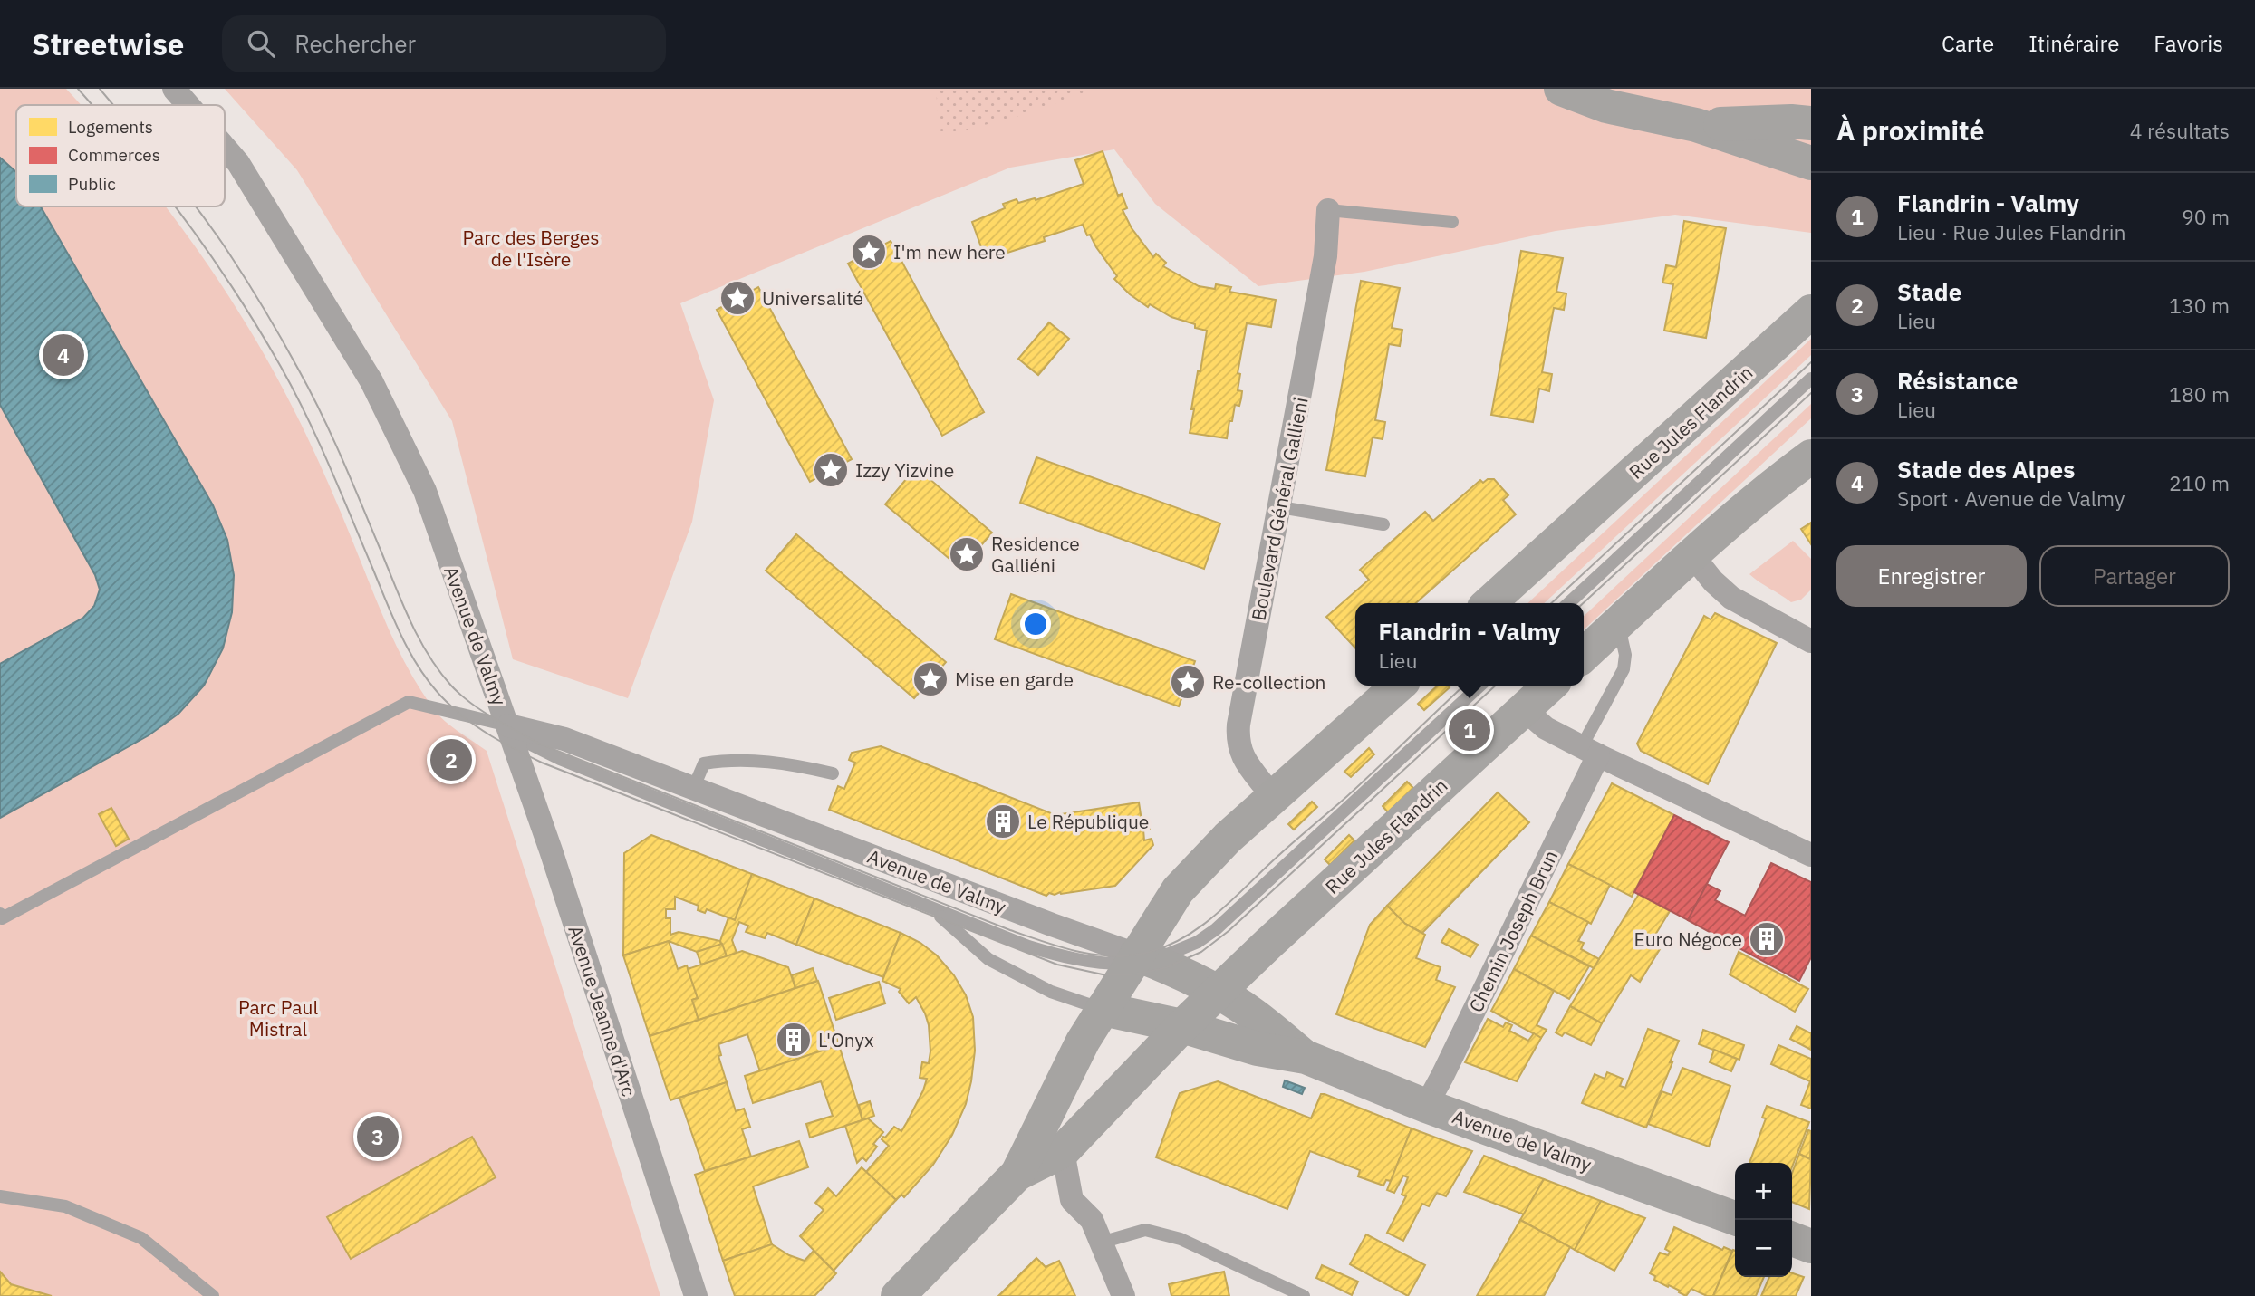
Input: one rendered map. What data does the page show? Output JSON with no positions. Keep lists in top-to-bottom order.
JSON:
{
  "streets": {
    "main road": ["Rue Jules Flandrin", "Avenue de Valmy"],
    "street": ["Boulevard Général Gallieni", "Chemin Joseph Brun", "Avenue Jeanne d'Arc"]
  },
  "crossings": [
    ["Rue Jules Flandrin", "Avenue de Valmy"],
    ["Avenue de Valmy", "Chemin Joseph Brun"],
    ["Avenue de Valmy", "Avenue Jeanne d'Arc"]
  ],
  "parks": ["Parc des Berges de l'Isère", "Parc Paul Mistral"],
  "places": {
    "place": [
      "I'm new here",
      "Universalité",
      "Izzy Yizvine",
      "Residence Galliéni",
      "Mise en garde",
      "Re-collection"
    ],
    "building": ["Le République", "Euro Négoce", "L'Onyx"]
  },
  "legend": ["Logements", "Commerces", "Public"],
  "page": {
    "header": "Streetwise",
    "search": "Rechercher",
    "nav": ["Carte", "Itinéraire", "Favoris"],
    "heading": ["À proximité", "4 résultats"],
    "list": [
      {
        "mark": "1",
        "name": "Flandrin - Valmy",
        "note": "Lieu · Rue Jules Flandrin",
        "value": "90 m"
      },
      {
        "mark": "2",
        "name": "Stade",
        "note": "Lieu",
        "value": "130 m"
      },
      {
        "mark": "3",
        "name": "Résistance",
        "note": "Lieu",
        "value": "180 m"
      },
      {
        "mark": "4",
        "name": "Stade des Alpes",
        "note": "Sport · Avenue de Valmy",
        "value": "210 m"
      }
    ],
    "pins": [
      "4",
      "1",
      "2",
      "3"
    ],
    "buttons": ["Enregistrer", "Partager"],
    "popup": ["Flandrin - Valmy", "Lieu"],
    "map_buttons": ["+", "−"]
  }
}
